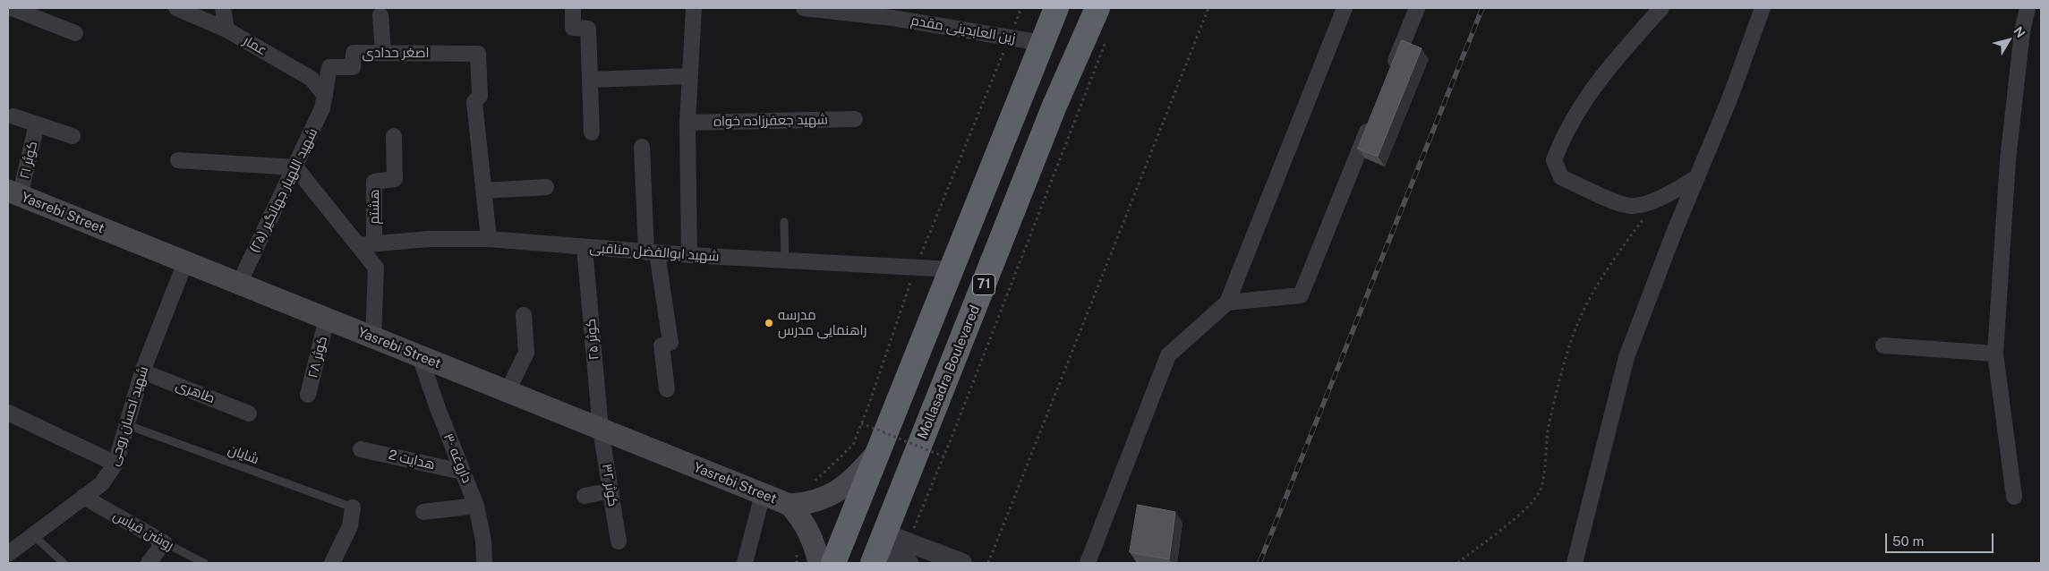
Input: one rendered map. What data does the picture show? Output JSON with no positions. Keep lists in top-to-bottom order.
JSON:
{
  "streets": {
    "highway": ["71", "Mollasadra Boulevared"],
    "main road": ["Yasrebi Street"],
    "street": [
      "زین العابدینی مقدم",
      "عمار",
      "اصغر حدادی",
      "شهید جعفرزاده خواه",
      "کوثر ۲۱",
      "شهید اللهیار جهانگیر (۲۵)",
      "هشتم",
      "شهید ابوالفضل مناقبی",
      "کوثر ۲۵",
      "کوثر ۲۸",
      "طاهری",
      "شهید احسان روحی",
      "داروغه ۳۰",
      "هدایت 2",
      "کوثر ۳۲",
      "روشن قیاس"
    ],
    "lane": ["شایان"]
  },
  "crossings": [
    ["عمار", "اصغر حدادی"],
    ["عمار", "شهید اللهیار جهانگیر (۲۵)"],
    ["اصغر حدادی", "شهید اللهیار جهانگیر (۲۵)"],
    ["کوثر ۲۱", "Yasrebi Street"],
    ["شهید اللهیار جهانگیر (۲۵)", "Yasrebi Street"],
    ["هشتم", "شهید ابوالفضل مناقبی"],
    ["Yasrebi Street", "کوثر ۲۵"],
    ["Yasrebi Street", "کوثر ۲۸"],
    ["Yasrebi Street", "شهید احسان روحی"],
    ["Yasrebi Street", "داروغه ۳۰"],
    ["Yasrebi Street", "کوثر ۳۲"],
    ["شهید ابوالفضل مناقبی", "کوثر ۲۵"],
    ["کوثر ۲۵", "کوثر ۳۲"],
    ["طاهری", "شهید احسان روحی"],
    ["شهید احسان روحی", "شایان"],
    ["شهید احسان روحی", "روشن قیاس"],
    ["داروغه ۳۰", "هدایت 2"]
  ],
  "places": ["مدرسه راهنمایی مدرس"],
  "scale_bar": "50 m",
  "north": "top right"
}
